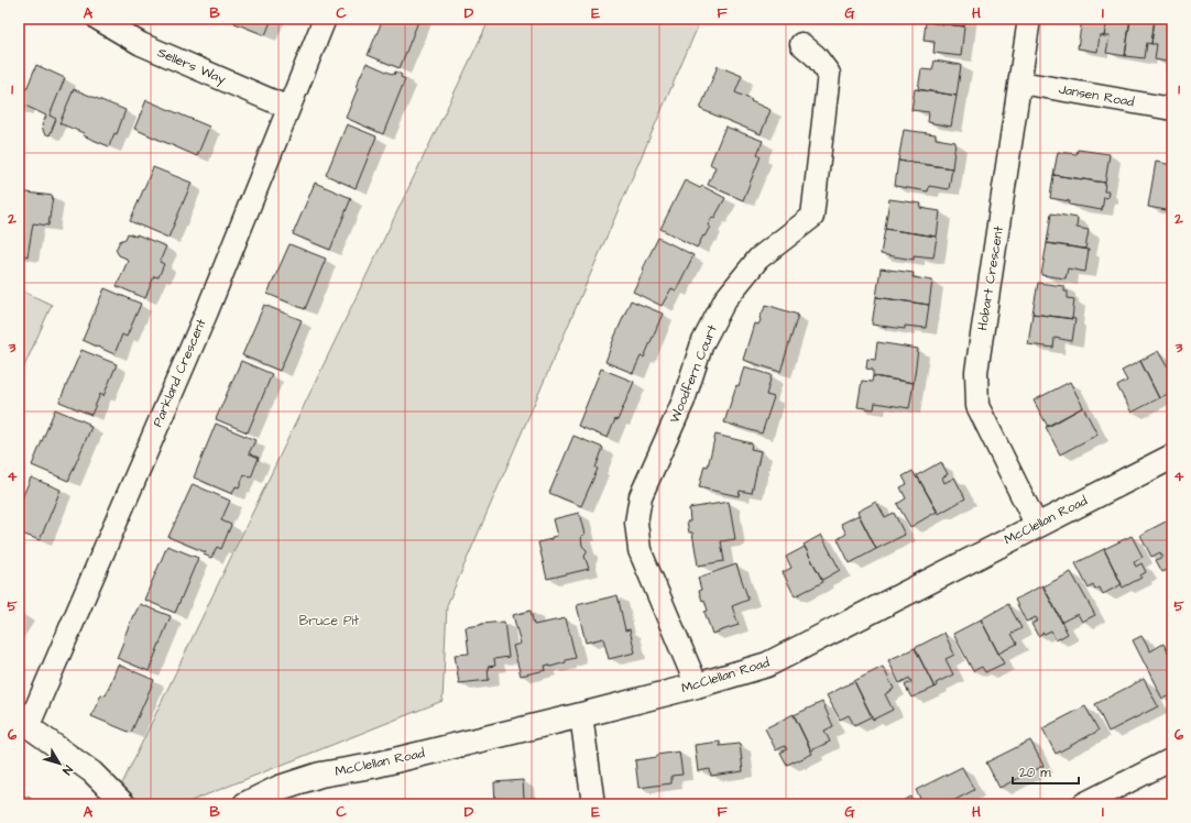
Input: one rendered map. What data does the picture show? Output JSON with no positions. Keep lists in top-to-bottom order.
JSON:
{
  "streets": {
    "street": [
      "Sellers Way",
      "Jansen Road",
      "Hobart Crescent",
      "Parkland Crescent",
      "Woodfern Court",
      "McClellan Road"
    ]
  },
  "crossings": [
    ["Sellers Way", "Parkland Crescent"],
    ["Jansen Road", "Hobart Crescent"],
    ["Hobart Crescent", "McClellan Road"],
    ["Woodfern Court", "McClellan Road"]
  ],
  "parks": ["Bruce Pit"],
  "scale_bar": "20 m",
  "north": "bottom right",
  "grid": {
    "columns": [
      "A",
      "B",
      "C",
      "D",
      "E",
      "F",
      "G",
      "H",
      "I"
    ],
    "rows": [
      "1",
      "2",
      "3",
      "4",
      "5",
      "6"
    ]
  }
}
